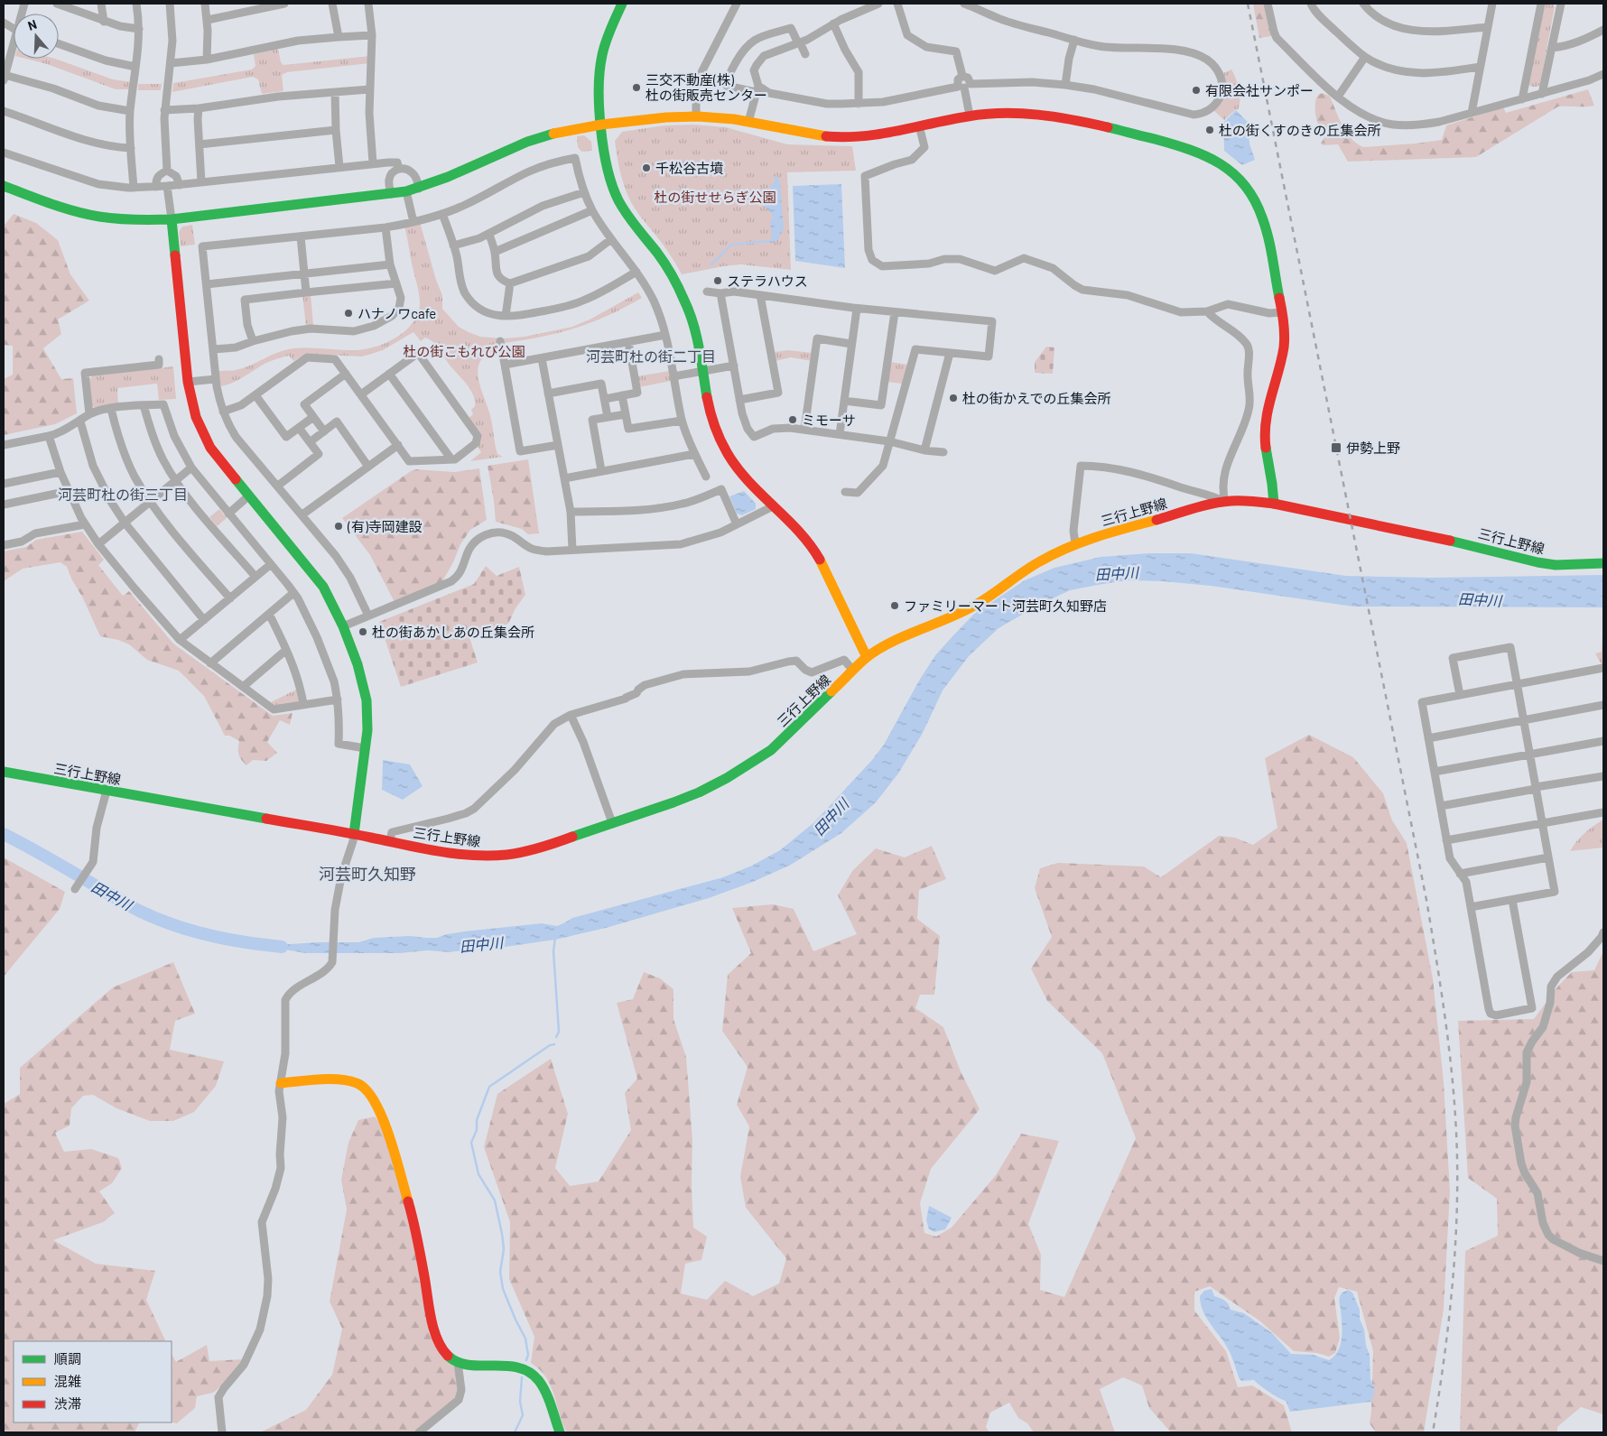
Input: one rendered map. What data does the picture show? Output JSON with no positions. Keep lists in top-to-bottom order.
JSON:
{
  "streets": {
    "street": ["三行上野線"]
  },
  "districts": ["河芸町杜の街二丁目", "河芸町杜の街三丁目", "河芸町久知野"],
  "water": ["田中川"],
  "parks": ["杜の街せせらぎ公園", "杜の街こもれび公園"],
  "places": {
    "other": [
      "三交不動産(株) 杜の街販売センター",
      "有限会社サンポー",
      "杜の街くすのきの丘集会所",
      "千松谷古墳",
      "ステラハウス",
      "ハナノワcafe",
      "杜の街かえでの丘集会所",
      "ミモーサ",
      "(有)寺岡建設",
      "ファミリーマート河芸町久知野店",
      "杜の街あかしあの丘集会所"
    ],
    "transit": ["伊勢上野"]
  },
  "legend": ["順調", "混雑", "渋滞"],
  "north": "top"
}
